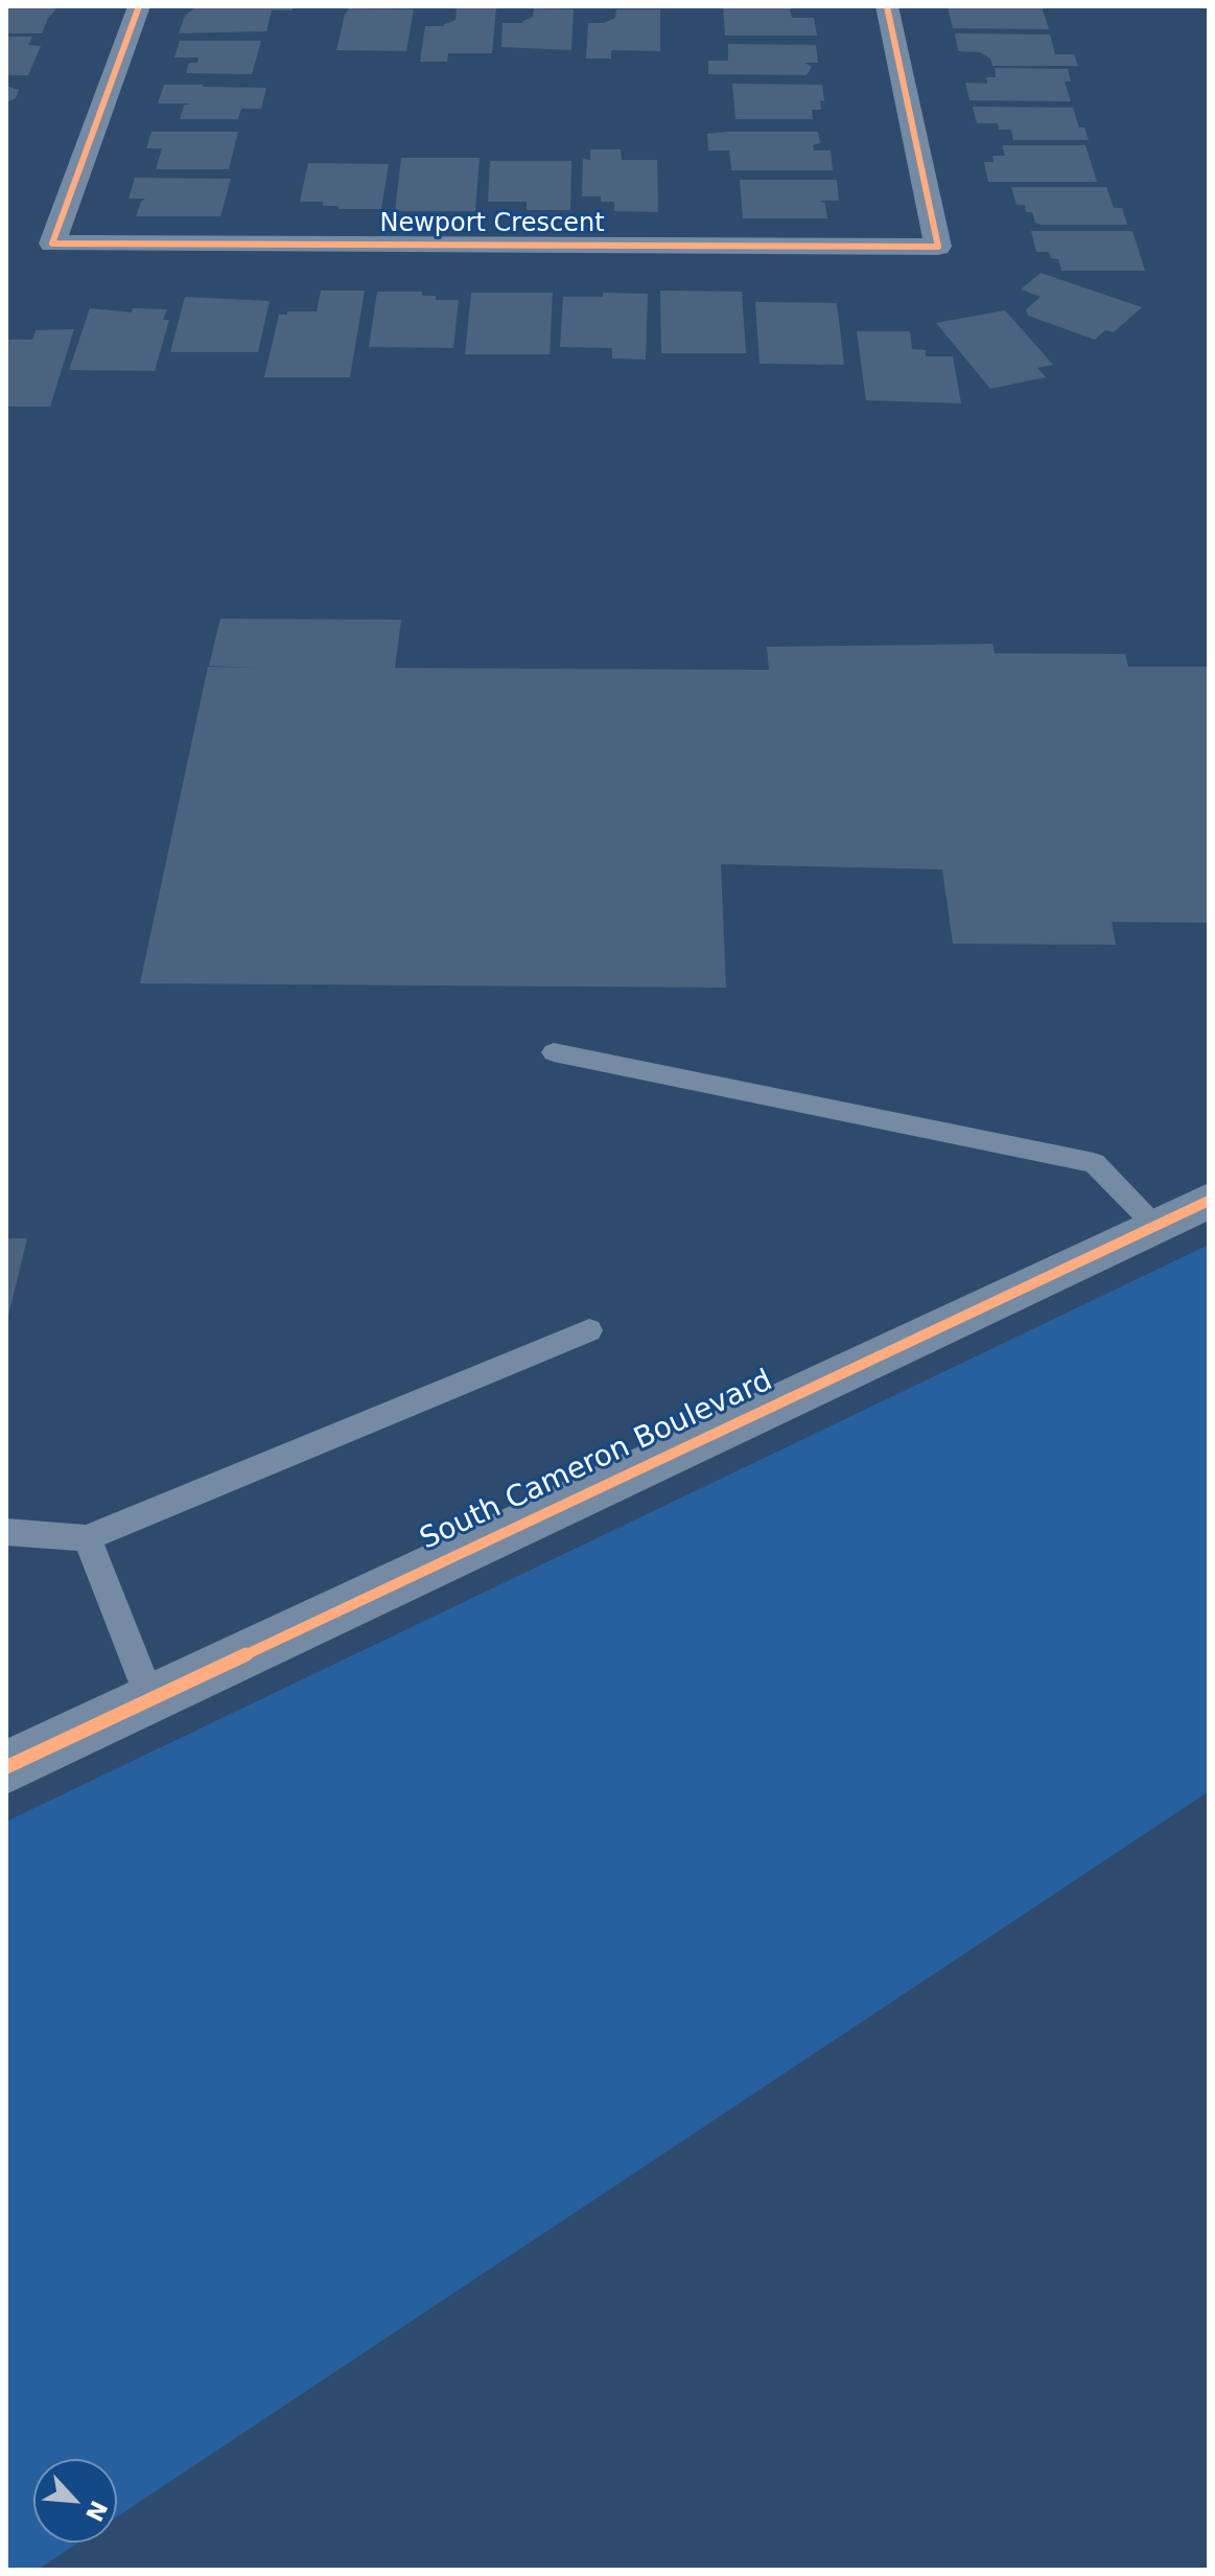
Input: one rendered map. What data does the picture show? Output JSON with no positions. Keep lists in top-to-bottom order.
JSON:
{
  "streets": {
    "street": ["Newport Crescent", "South Cameron Boulevard"]
  },
  "north": "bottom right"
}
